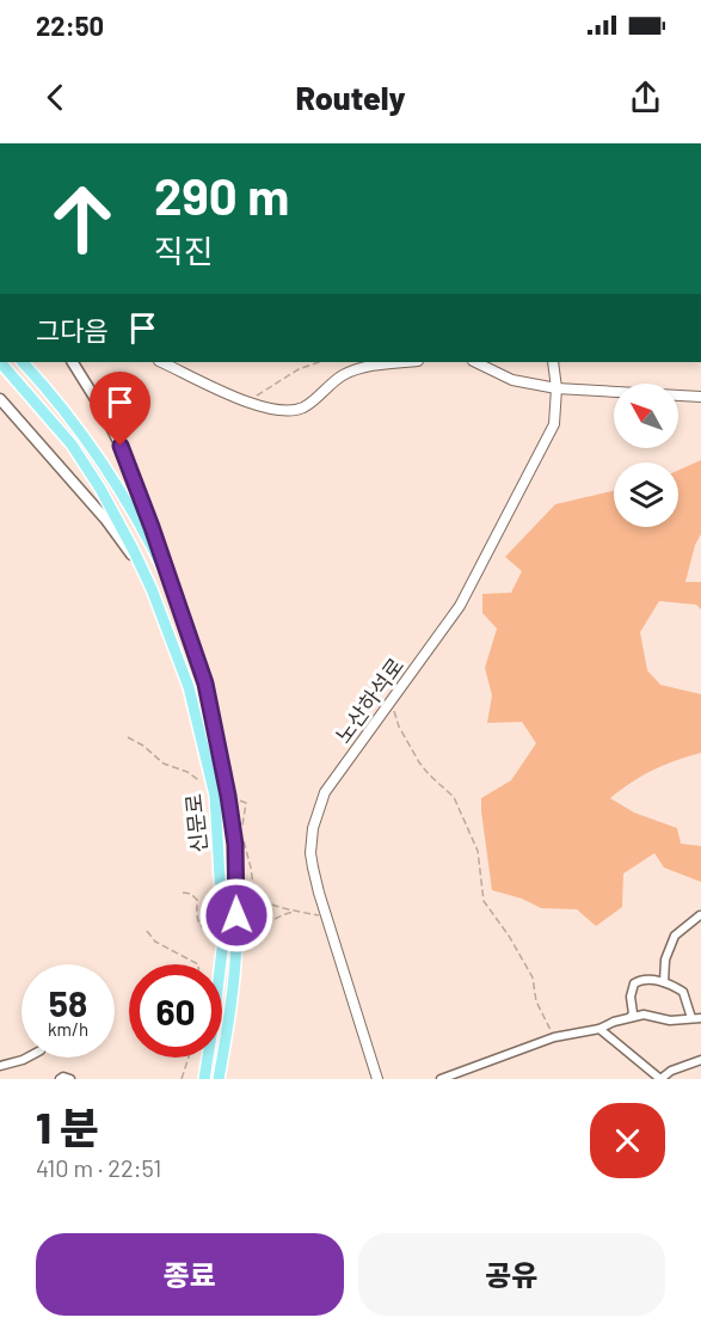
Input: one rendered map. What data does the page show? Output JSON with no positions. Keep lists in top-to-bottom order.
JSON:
{
  "streets": {
    "main road": ["신문로"],
    "street": ["노산하석로"]
  },
  "north": "top left",
  "page": {
    "status": "22:50",
    "header": "Routely",
    "turn": ["290 m", "직진"],
    "then": "그다음",
    "speed": "58 km/h",
    "limit": "60",
    "heading": ["1 분", "410 m · 22:51"],
    "buttons": ["종료", "공유"]
  }
}
